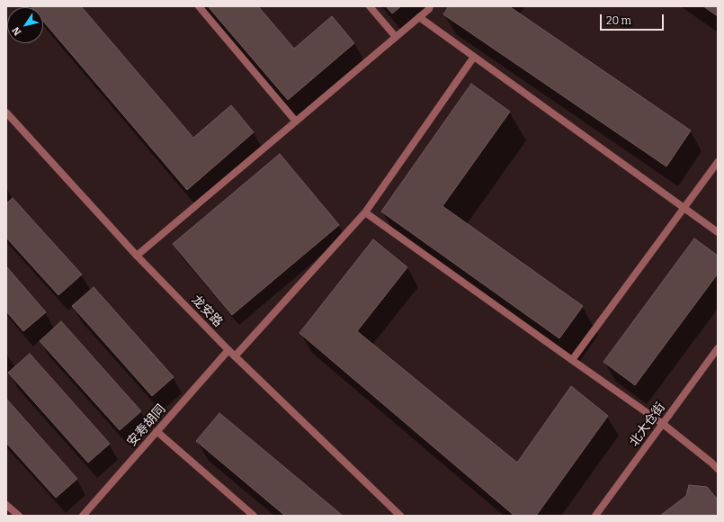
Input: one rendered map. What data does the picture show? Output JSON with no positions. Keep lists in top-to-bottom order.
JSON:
{
  "streets": {
    "street": ["龙安路", "北大仓街", "安寿胡同"]
  },
  "crossings": [
    ["龙安路", "安寿胡同"]
  ],
  "scale_bar": "20 m",
  "north": "bottom left"
}
